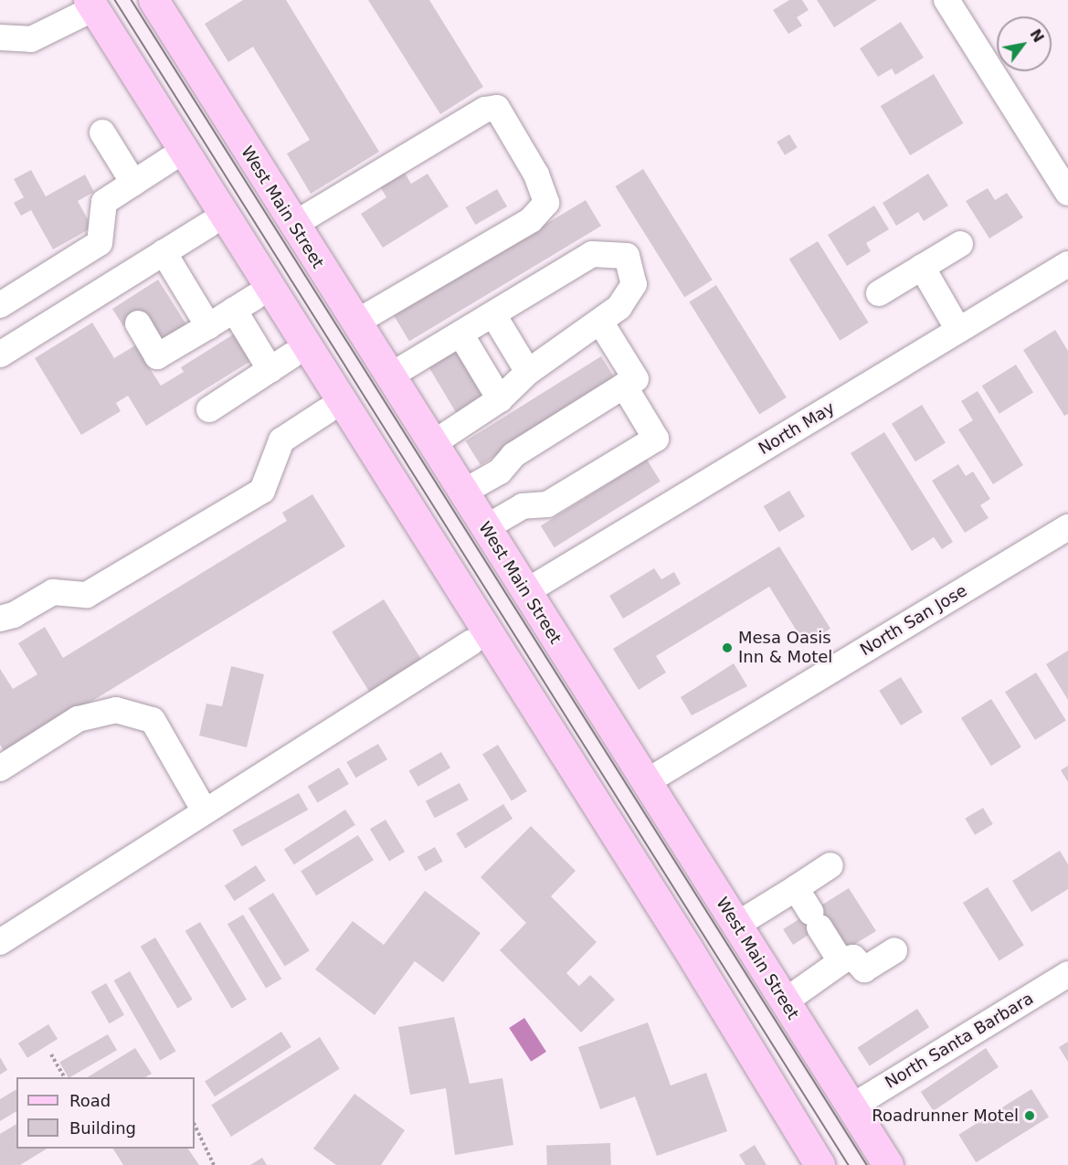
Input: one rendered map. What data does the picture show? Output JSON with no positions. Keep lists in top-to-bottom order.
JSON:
{
  "streets": {
    "main road": ["West Main Street"],
    "street": ["North May", "North San Jose", "North Santa Barbara"]
  },
  "crossings": [
    ["West Main Street", "North May"],
    ["West Main Street", "North San Jose"],
    ["West Main Street", "North Santa Barbara"]
  ],
  "places": ["Mesa Oasis Inn & Motel", "Roadrunner Motel"],
  "legend": ["Road", "Building"],
  "north": "top right"
}
